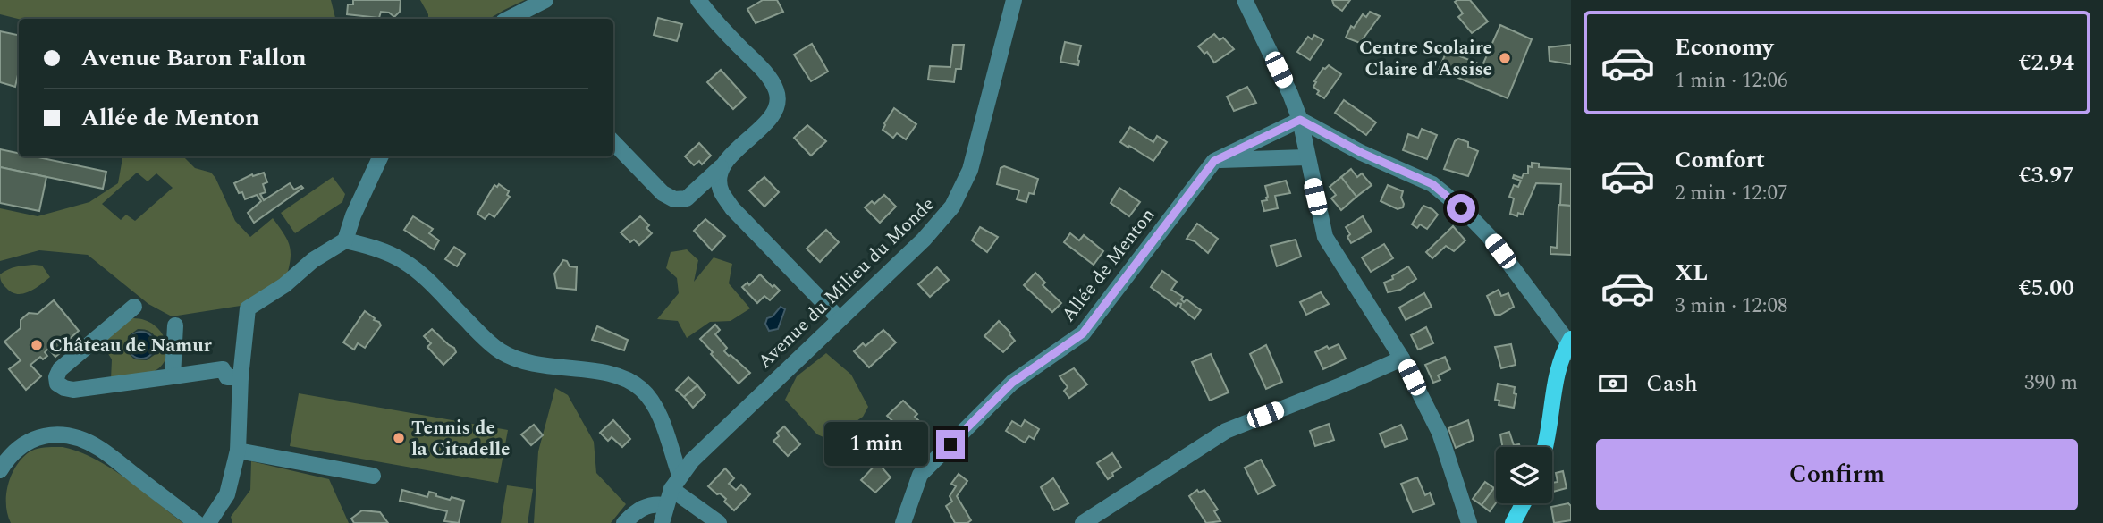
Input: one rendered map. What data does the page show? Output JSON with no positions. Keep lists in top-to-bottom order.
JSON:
{
  "streets": {
    "street": ["Allée de Menton", "Avenue du Milieu du Monde"]
  },
  "places": ["Centre Scolaire Claire d'Assise", "Château de Namur", "Tennis de la Citadelle"],
  "page": {
    "list": [
      {
        "name": "Economy",
        "note": "1 min · 12:06",
        "value": "€2.94"
      },
      {
        "name": "Comfort",
        "note": "2 min · 12:07",
        "value": "€3.97"
      },
      {
        "name": "XL",
        "note": "3 min · 12:08",
        "value": "€5.00"
      }
    ],
    "banner": ["Avenue Baron Fallon", "Allée de Menton"],
    "pay": ["Cash", "390 m"],
    "bubble": "1 min",
    "buttons": "Confirm"
  }
}
